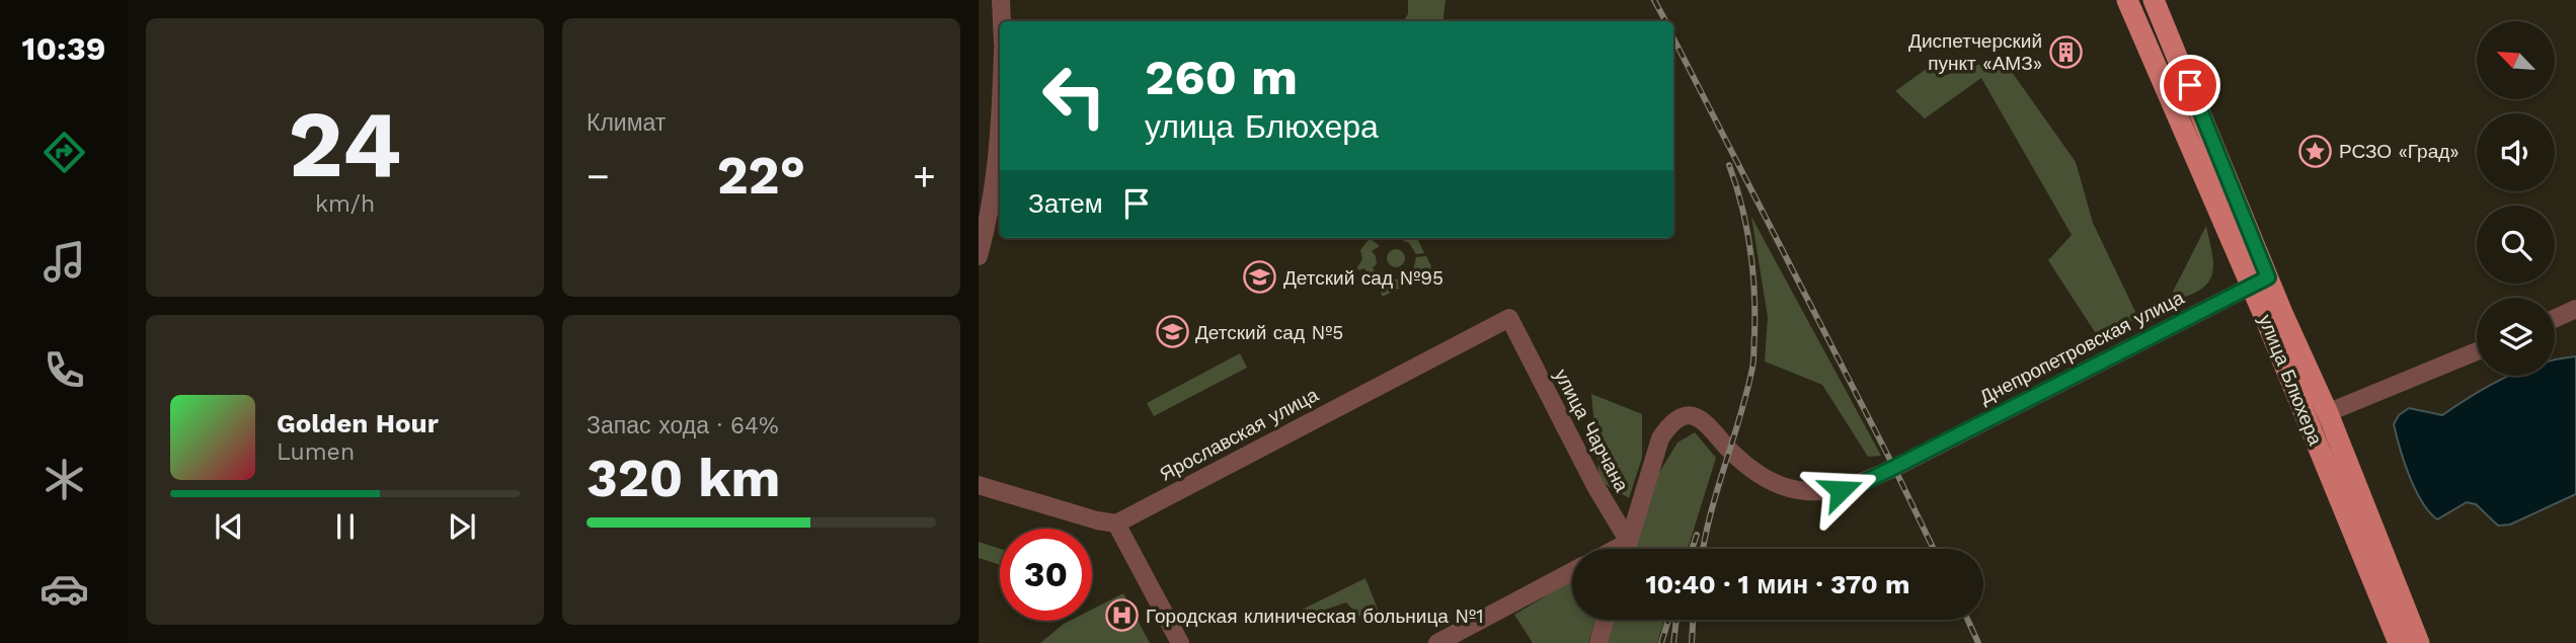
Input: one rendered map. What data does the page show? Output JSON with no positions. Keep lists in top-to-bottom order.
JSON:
{
  "streets": {
    "main road": ["улица Блюхера"],
    "street": ["Днепропетровская улица", "улица Чарчана", "Ярославская улица"]
  },
  "crossings": [
    ["Днепропетровская улица", "улица Блюхера"],
    ["Днепропетровская улица", "улица Чарчана"],
    ["улица Чарчана", "Ярославская улица"]
  ],
  "places": {
    "building": ["Диспетчерский пункт «АМЗ»"],
    "place": ["РСЗО «Град»"],
    "school or university": ["Детский сад №95", "Детский сад №5"],
    "hospital": ["Городская клиническая больница №1"]
  },
  "north": "top left",
  "page": {
    "tabs": "10:39",
    "tile": [
      ["24", "km/h"],
      "Климат",
      ["Запас хода · 64%", "320 km"]
    ],
    "turn": ["260 m", "улица Блюхера"],
    "heat": ["−", "22°", "+"],
    "then": "Затем",
    "song": ["Golden Hour", "Lumen"],
    "limit": "30",
    "trip": "10:40 · 1 мин · 370 m"
  }
}
